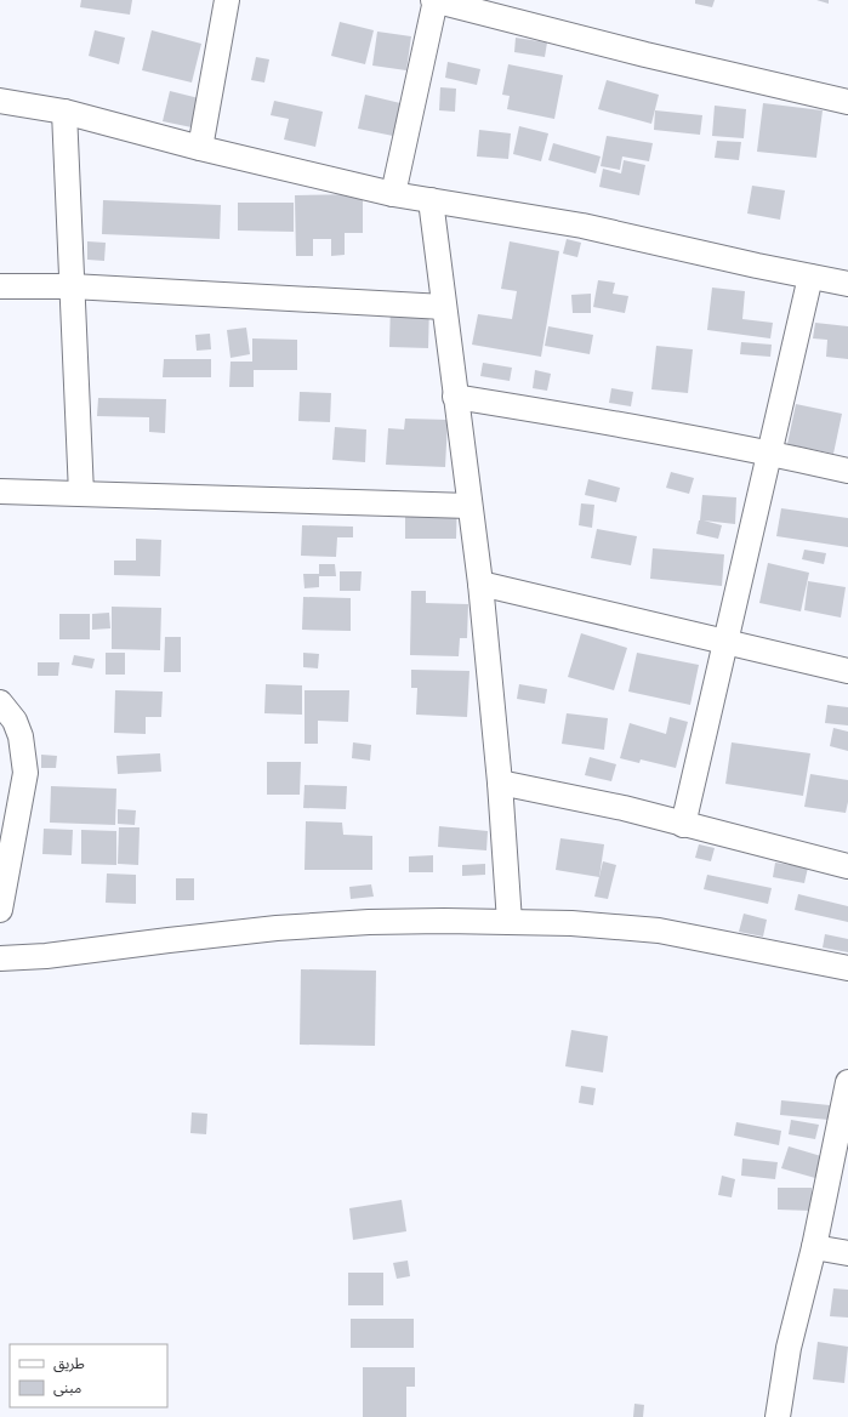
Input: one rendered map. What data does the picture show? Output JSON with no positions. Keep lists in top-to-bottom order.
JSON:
{
  "legend": ["طريق", "مبنى"]
}
